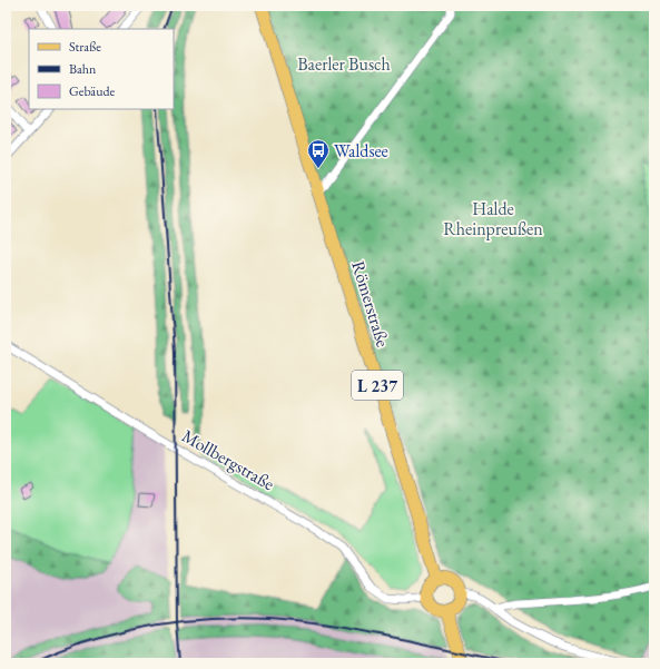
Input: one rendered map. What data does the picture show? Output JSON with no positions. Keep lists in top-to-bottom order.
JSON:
{
  "streets": {
    "main road": ["Römerstraße", "L 237"],
    "street": ["Mollbergstraße"]
  },
  "crossings": [
    ["Römerstraße", "Mollbergstraße"]
  ],
  "parks": ["Baerler Busch", "Halde Rheinpreußen"],
  "places": {
    "bus stop": ["Waldsee"]
  },
  "legend": ["Straße", "Bahn", "Gebäude"]
}
